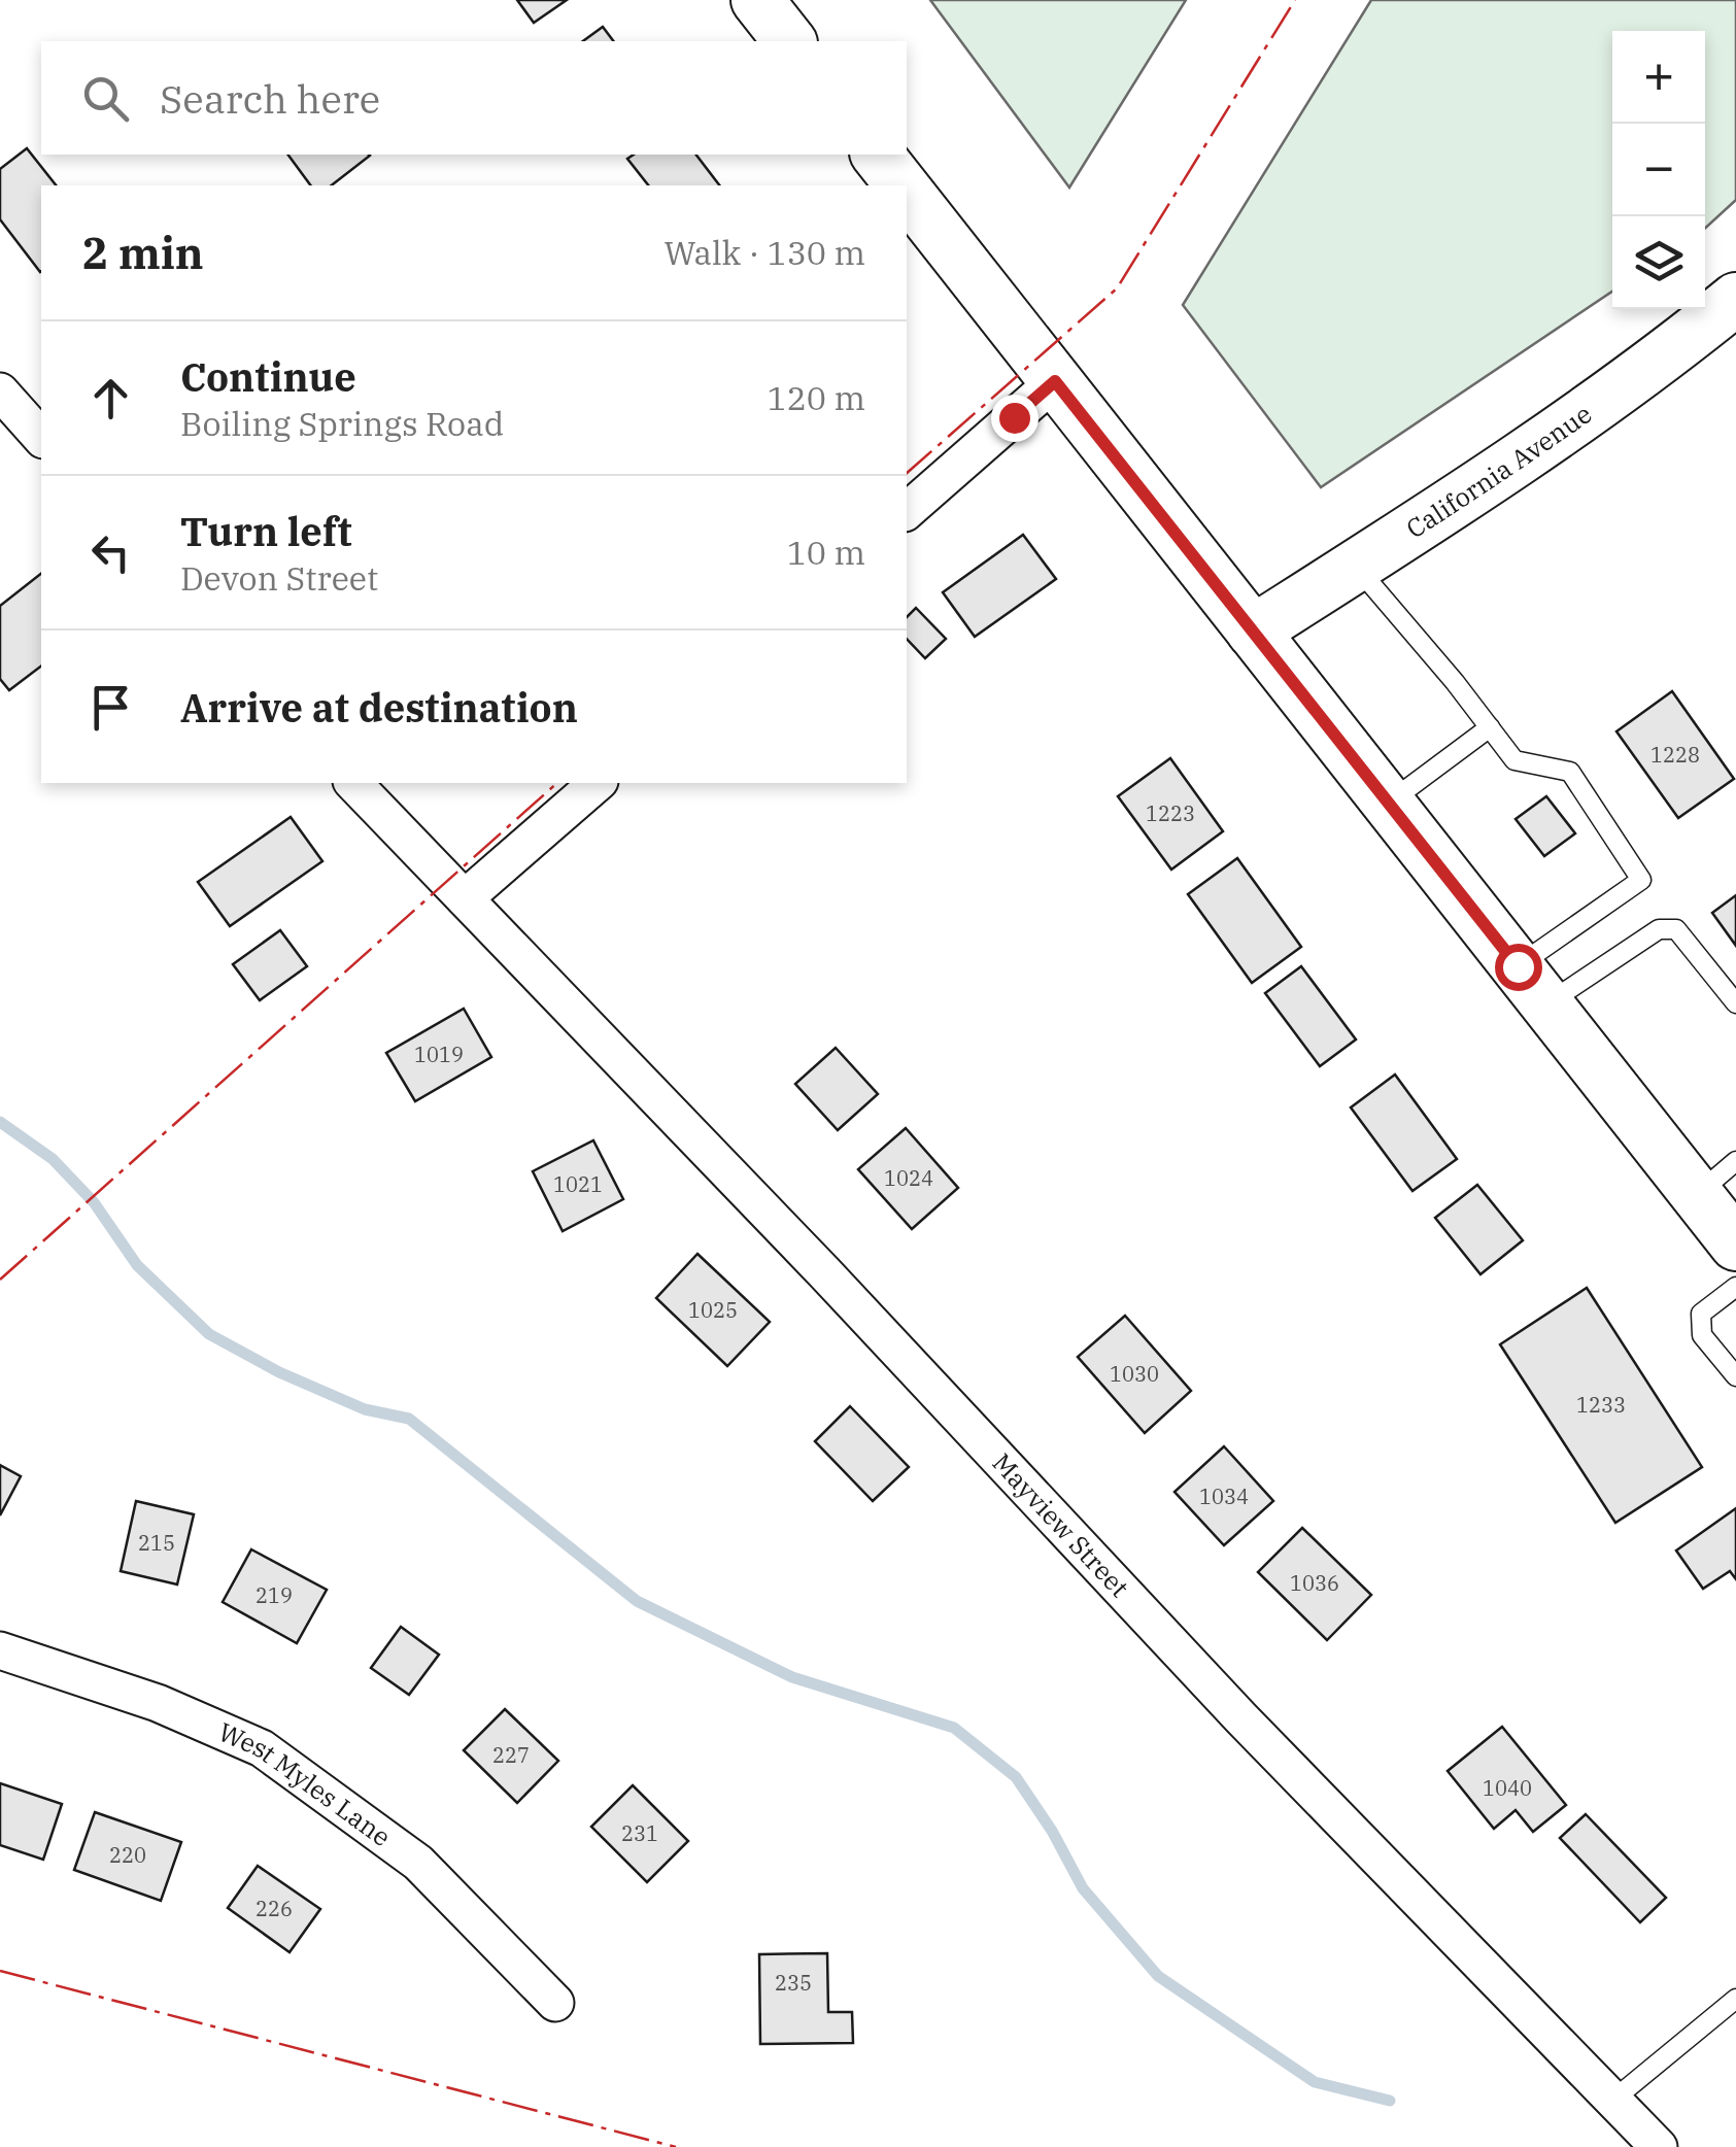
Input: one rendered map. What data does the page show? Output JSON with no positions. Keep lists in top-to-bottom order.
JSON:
{
  "streets": {
    "main road": ["California Avenue"],
    "street": ["Mayview Street", "West Myles Lane"]
  },
  "house_numbers": [
    "1228",
    "1223",
    "1019",
    "1024",
    "1021",
    "1025",
    "1030",
    "1233",
    "1034",
    "215",
    "1036",
    "219",
    "227",
    "1040",
    "231",
    "220",
    "226",
    "235"
  ],
  "page": {
    "map_buttons": ["+", "−"],
    "search": "Search here",
    "heading": ["2 min", "Walk · 130 m"],
    "list": [
      ["Continue", "Boiling Springs Road", "120 m"],
      ["Turn left", "Devon Street", "10 m"],
      "Arrive at destination"
    ]
  }
}
